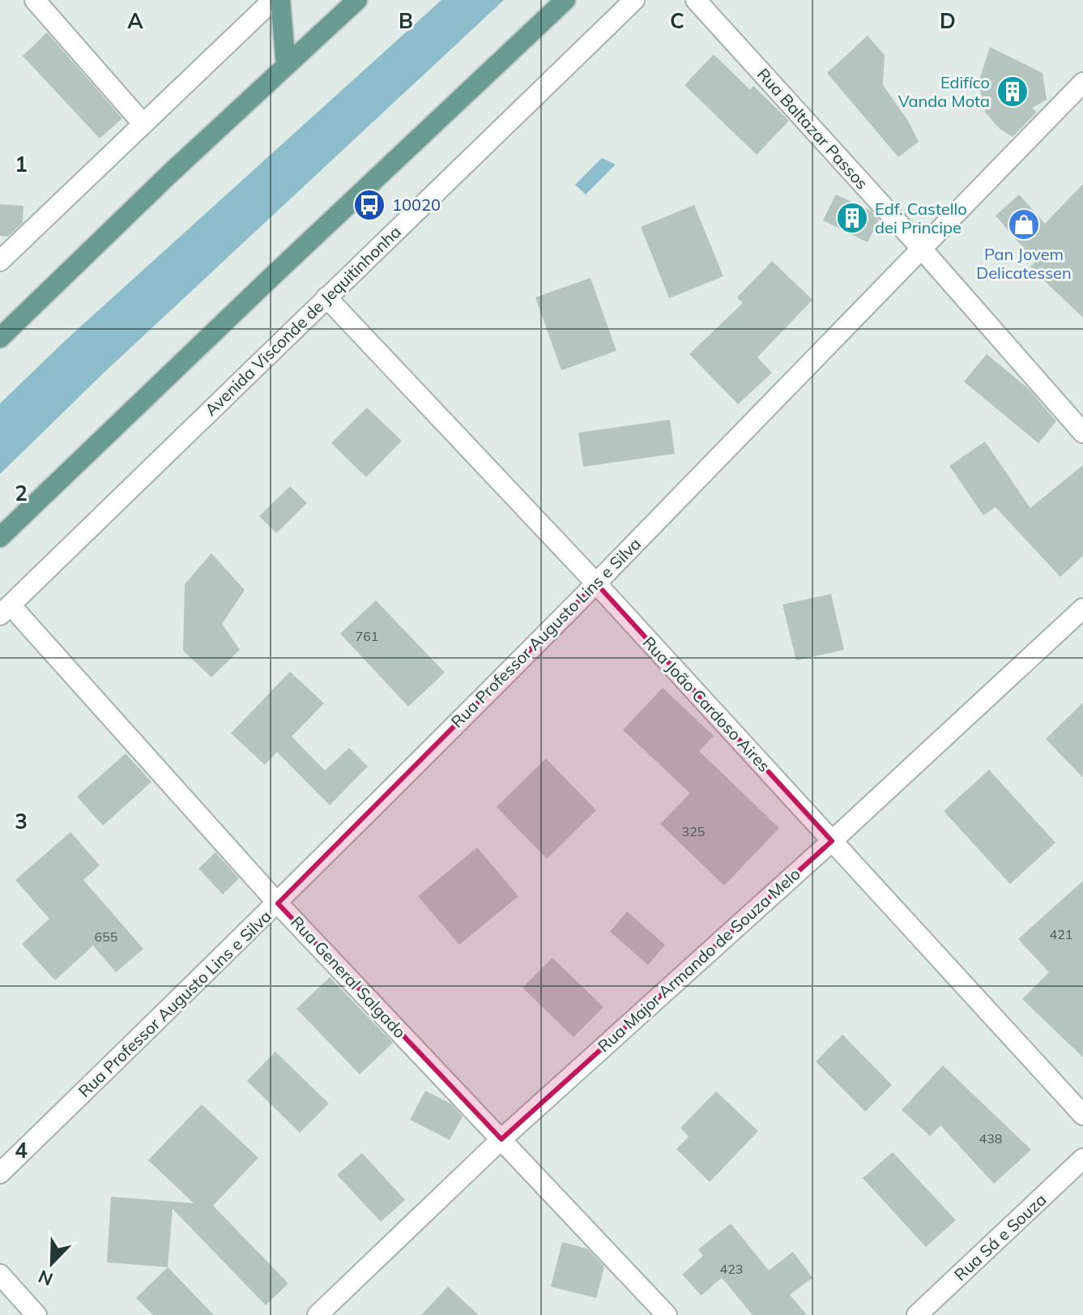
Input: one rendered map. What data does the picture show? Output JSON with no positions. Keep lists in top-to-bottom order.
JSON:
{
  "streets": {
    "street": [
      "Rua Baltazar Passos",
      "Avenida Visconde de Jequitinhonha",
      "Rua Professor Augusto Lins e Silva",
      "Rua João Cardoso Aires",
      "Rua Major Armando de Souza Melo",
      "Rua General Salgado",
      "Rua Sá e Souza"
    ]
  },
  "crossings": [
    ["Rua Baltazar Passos", "Rua Professor Augusto Lins e Silva"],
    ["Avenida Visconde de Jequitinhonha", "Rua João Cardoso Aires"],
    ["Avenida Visconde de Jequitinhonha", "Rua General Salgado"],
    ["Rua Professor Augusto Lins e Silva", "Rua João Cardoso Aires"],
    ["Rua Professor Augusto Lins e Silva", "Rua General Salgado"],
    ["Rua João Cardoso Aires", "Rua Major Armando de Souza Melo"],
    ["Rua Major Armando de Souza Melo", "Rua General Salgado"]
  ],
  "places": {
    "building": ["Edifíco Vanda Mota", "Edf. Castello dei Principe"],
    "bus stop": ["10020"],
    "shop": ["Pan Jovem Delicatessen"]
  },
  "house_numbers": [
    "761",
    "325",
    "421",
    "655",
    "438",
    "423"
  ],
  "north": "bottom left",
  "grid": {
    "columns": [
      "A",
      "B",
      "C",
      "D"
    ],
    "rows": [
      "1",
      "2",
      "3",
      "4"
    ]
  }
}
